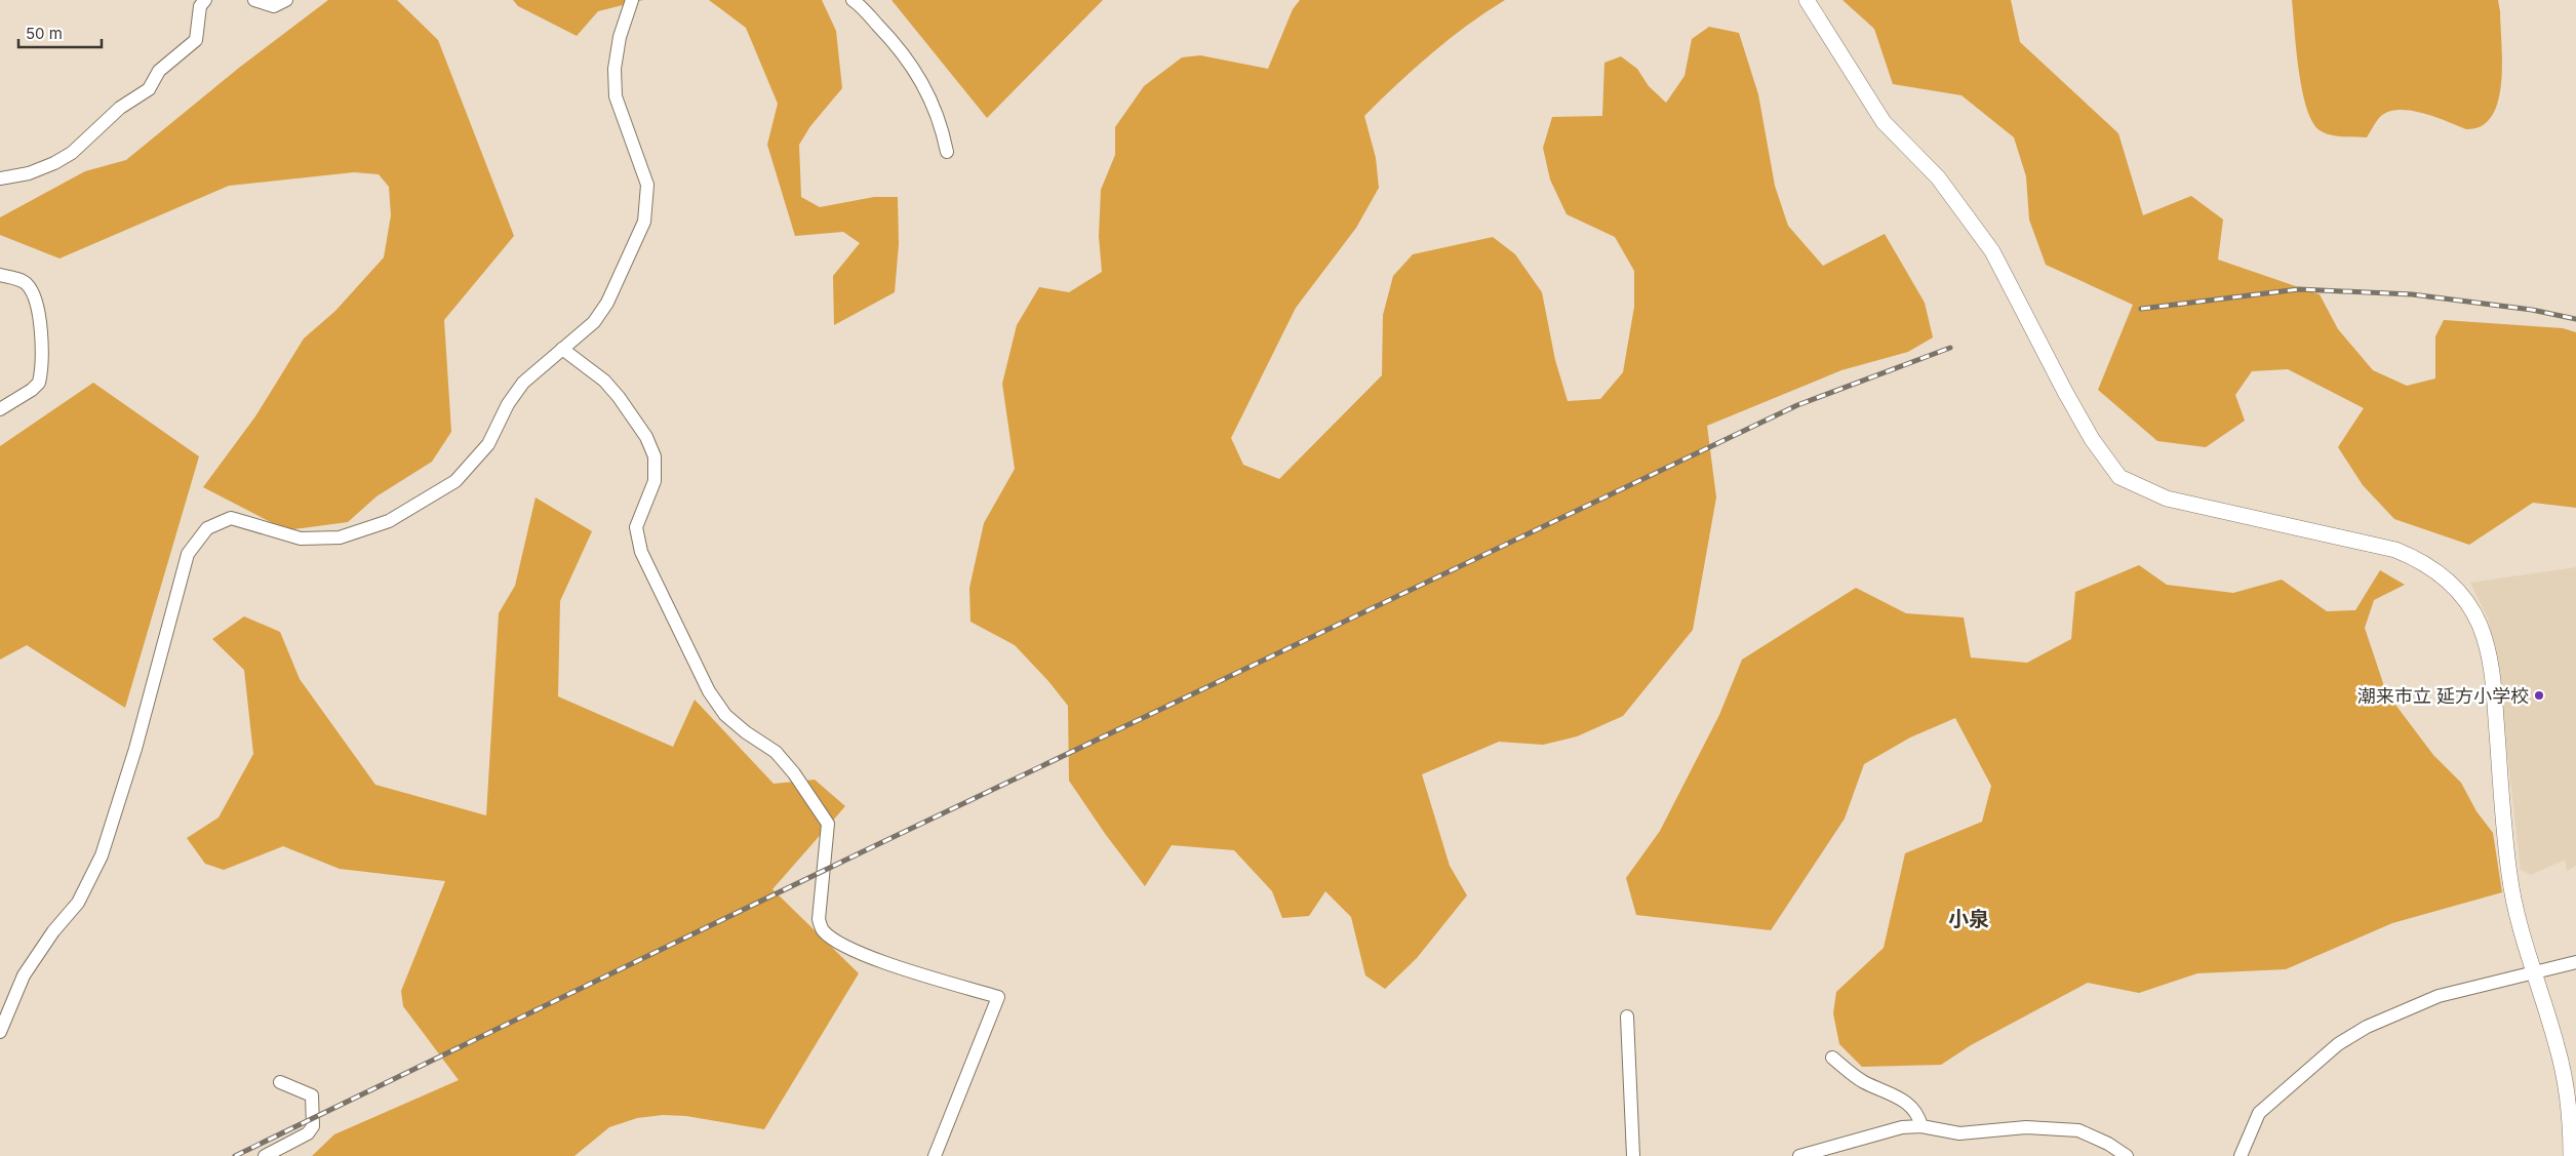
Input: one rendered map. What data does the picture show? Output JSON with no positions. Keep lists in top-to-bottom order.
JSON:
{
  "districts": ["小泉"],
  "places": ["潮来市立 延方小学校"],
  "scale_bar": "50 m"
}
